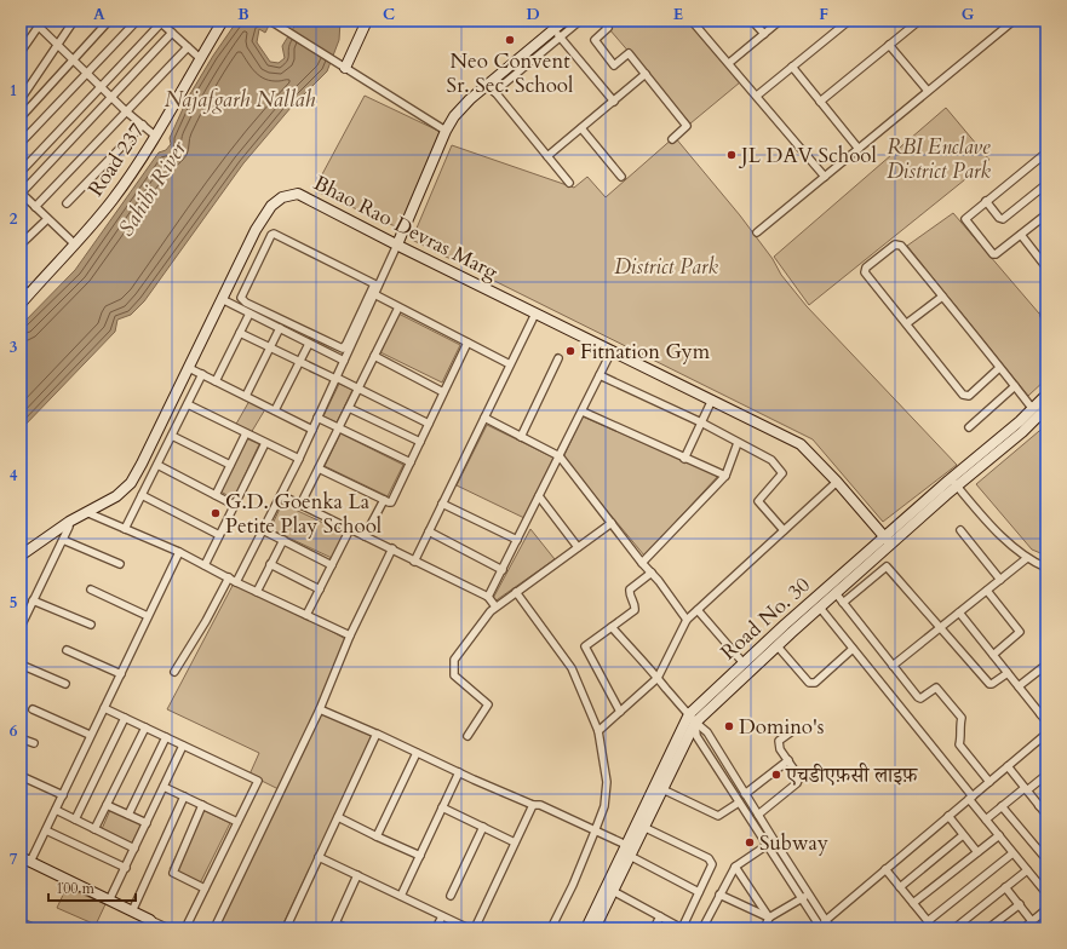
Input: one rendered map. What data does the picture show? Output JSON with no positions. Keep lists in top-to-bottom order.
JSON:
{
  "streets": {
    "street": ["Road 237", "Bhao Rao Devras Marg", "Road No. 30"]
  },
  "crossings": [
    ["Bhao Rao Devras Marg", "Road No. 30"]
  ],
  "water": ["Najafgarh Nallah", "Sahibi River"],
  "parks": ["RBI Enclave District Park", "District Park"],
  "places": [
    "Neo Convent Sr. Sec. School",
    "JL DAV School",
    "Fitnation Gym",
    "G.D. Goenka La Petite Play School",
    "Domino's",
    "एचडीएफ़सी लाइफ़",
    "Subway"
  ],
  "scale_bar": "100 m",
  "grid": {
    "columns": [
      "A",
      "B",
      "C",
      "D",
      "E",
      "F",
      "G"
    ],
    "rows": [
      "1",
      "2",
      "3",
      "4",
      "5",
      "6",
      "7"
    ]
  }
}
